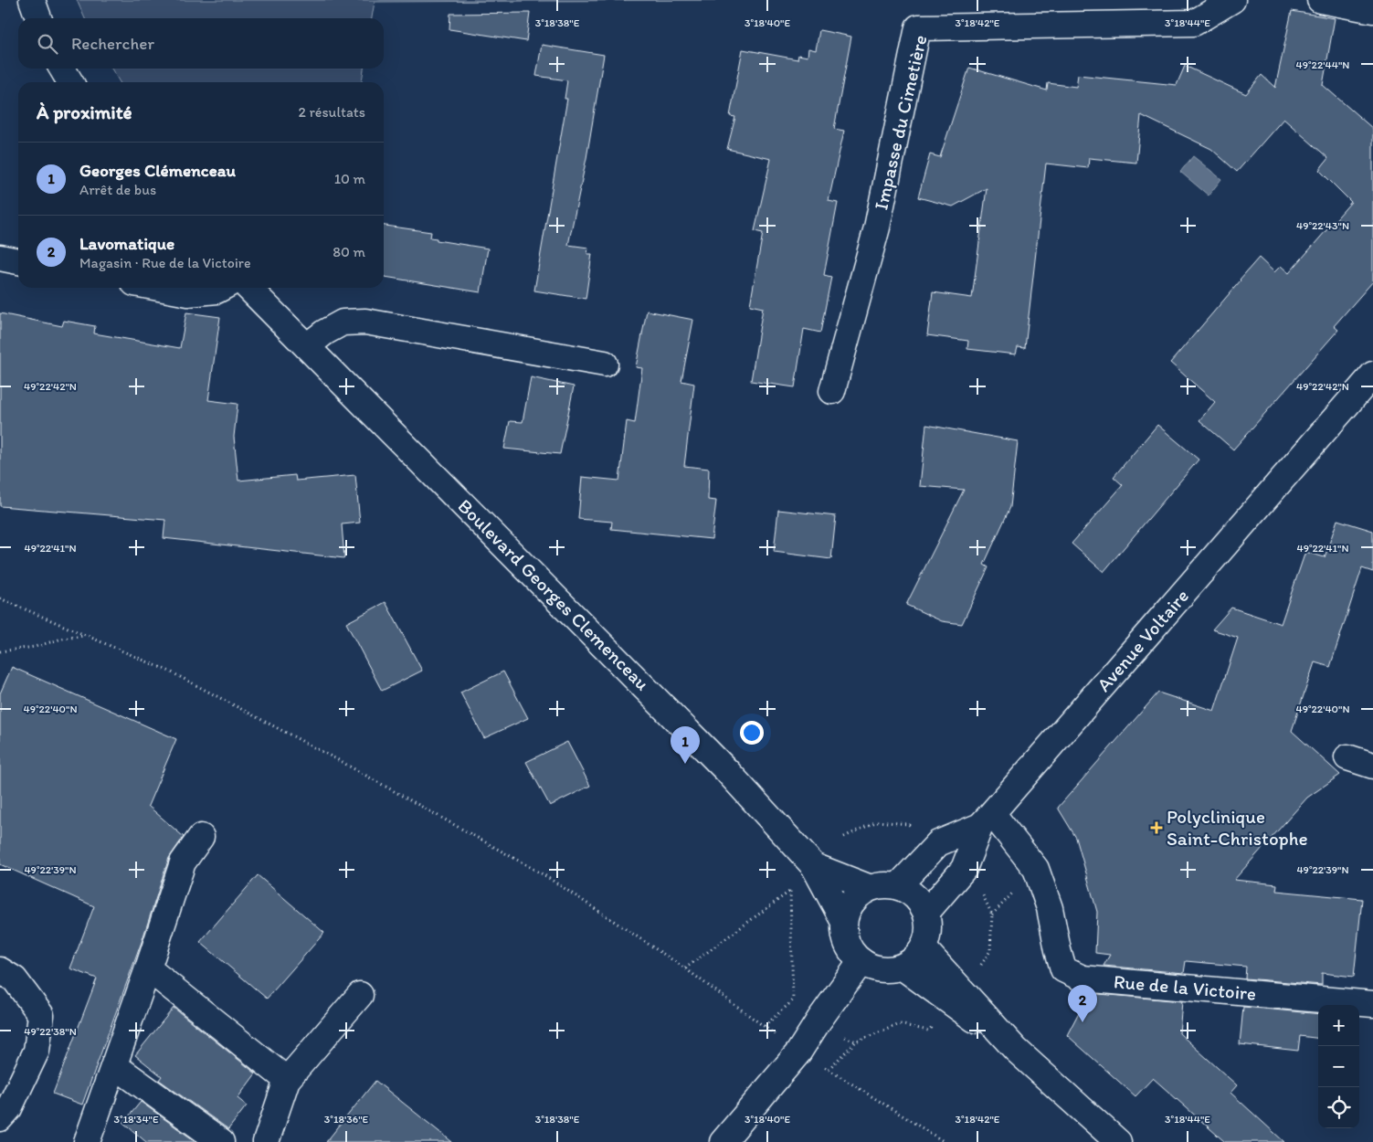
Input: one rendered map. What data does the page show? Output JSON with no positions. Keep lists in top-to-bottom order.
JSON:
{
  "streets": {
    "street": [
      "Impasse du Cimetière",
      "Boulevard Georges Clemenceau",
      "Avenue Voltaire",
      "Rue de la Victoire"
    ]
  },
  "crossings": [
    ["Boulevard Georges Clemenceau", "Avenue Voltaire"],
    ["Avenue Voltaire", "Rue de la Victoire"]
  ],
  "places": {
    "health": ["Polyclinique Saint-Christophe"]
  },
  "page": {
    "search": "Rechercher",
    "heading": ["À proximité", "2 résultats"],
    "list": [
      {
        "mark": "1",
        "name": "Georges Clémenceau",
        "note": "Arrêt de bus",
        "value": "10 m"
      },
      {
        "mark": "2",
        "name": "Lavomatique",
        "note": "Magasin · Rue de la Victoire",
        "value": "80 m"
      }
    ],
    "pins": ["1", "2"],
    "map_buttons": ["+", "−"]
  },
  "coordinates": [
    "3°18'38\"E",
    "3°18'40\"E",
    "3°18'42\"E",
    "3°18'44\"E",
    "49°22'44\"N",
    "49°22'43\"N",
    "49°22'42\"N",
    "49°22'41\"N",
    "49°22'40\"N",
    "49°22'39\"N",
    "49°22'38\"N",
    "3°18'34\"E",
    "3°18'36\"E"
  ]
}
